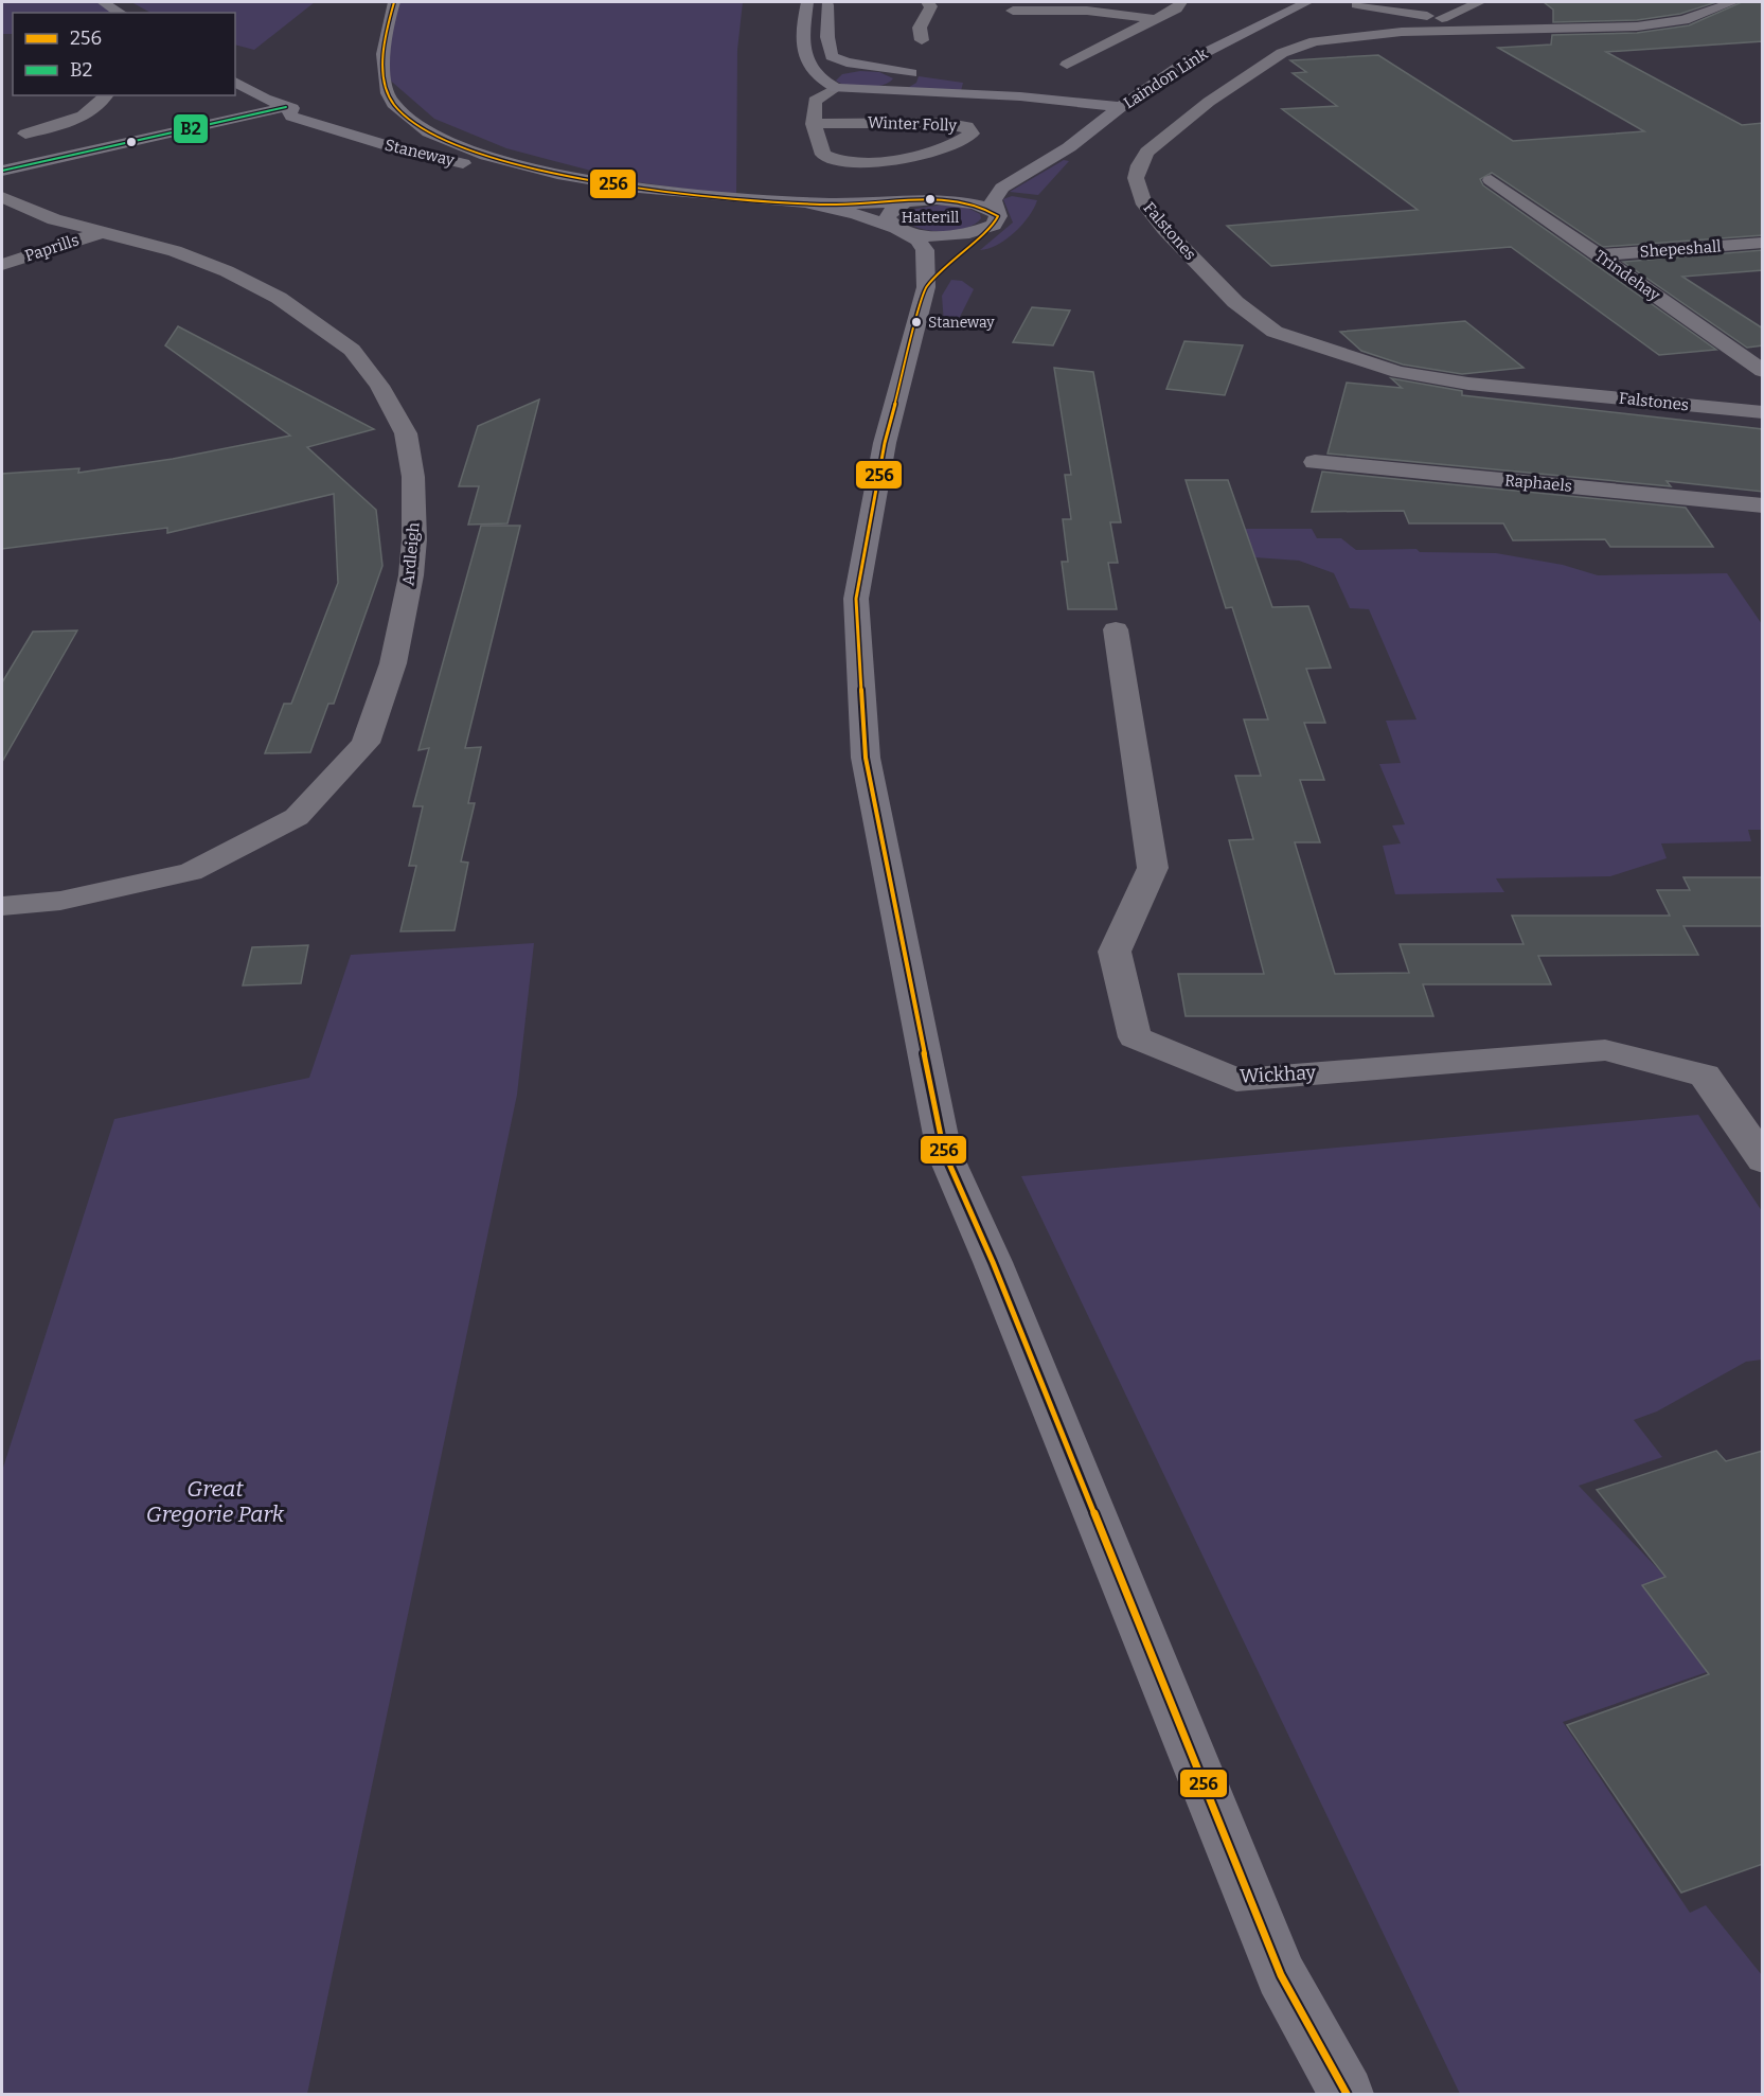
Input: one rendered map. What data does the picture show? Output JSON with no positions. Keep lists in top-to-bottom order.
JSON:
{
  "streets": {
    "main road": ["Laindon Link", "Staneway"],
    "street": [
      "Winter Folly",
      "Falstones",
      "Paprills",
      "Shepeshall",
      "Trindehay",
      "Raphaels",
      "Ardleigh",
      "Wickhay"
    ]
  },
  "crossings": [
    ["Paprills", "Ardleigh"],
    ["Shepeshall", "Trindehay"]
  ],
  "parks": ["Great Gregorie Park"],
  "places": ["Hatterill", "Staneway"],
  "lines": ["transit line 256", "transit line B2"],
  "legend": ["256", "B2"]
}
